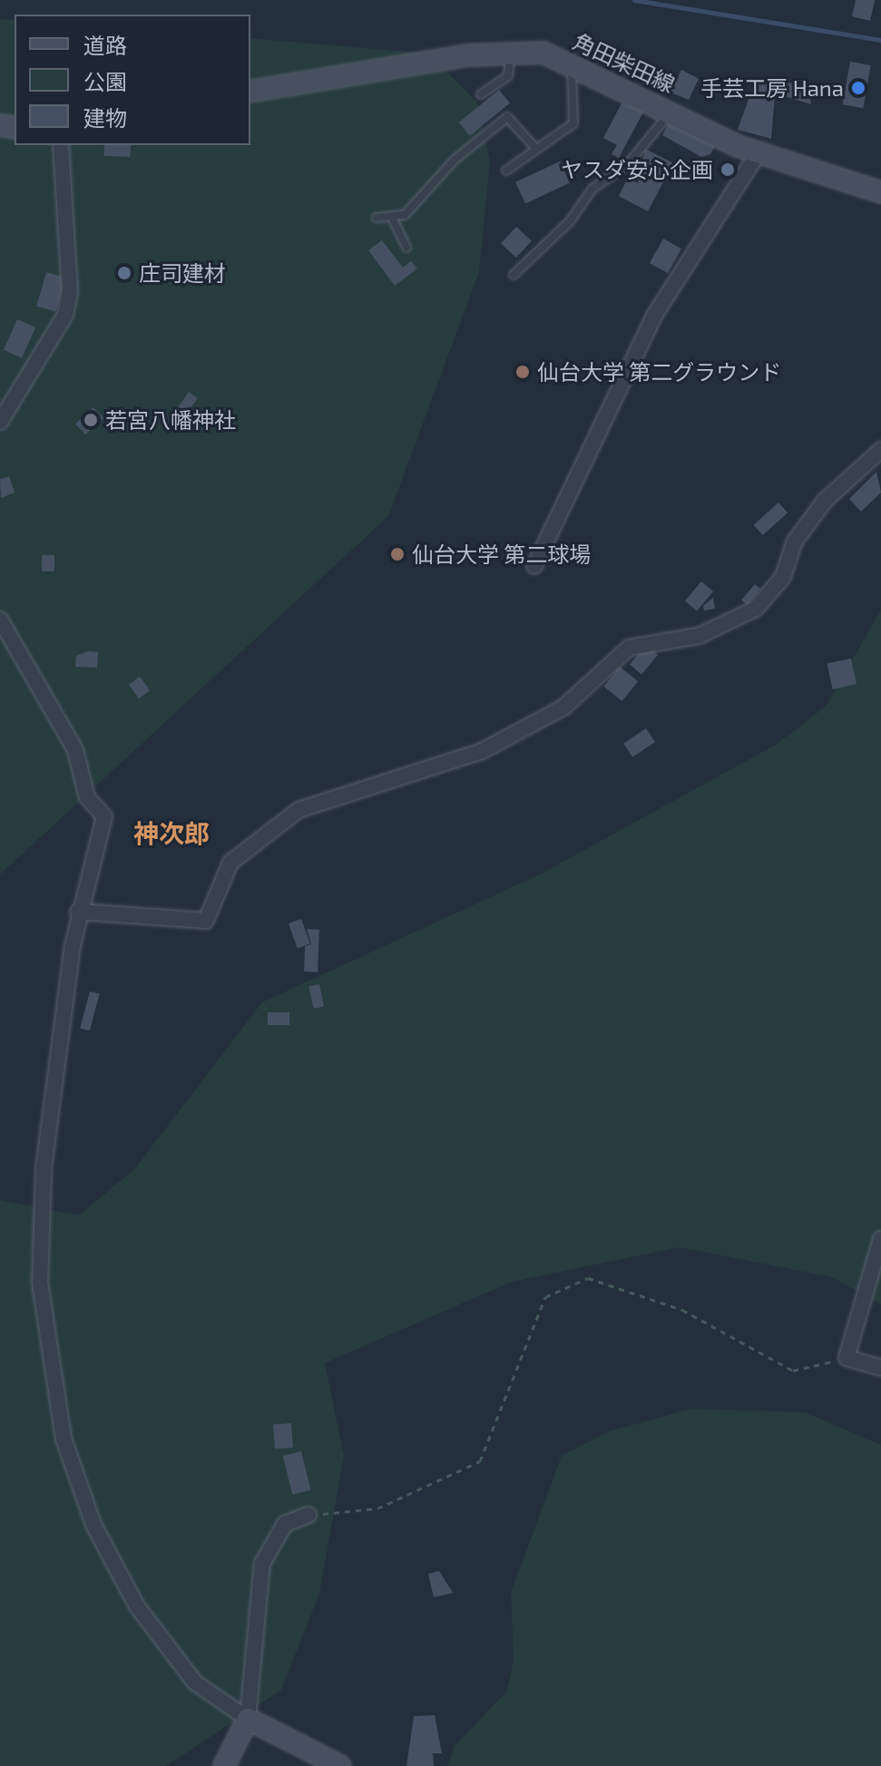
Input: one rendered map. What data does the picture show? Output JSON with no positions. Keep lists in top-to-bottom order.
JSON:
{
  "streets": {
    "main road": ["角田柴田線"]
  },
  "districts": ["神次郎"],
  "places": [
    "手芸工房 Hana",
    "ヤスダ安心企画",
    "庄司建材",
    "仙台大学 第二グラウンド",
    "若宮八幡神社",
    "仙台大学 第二球場"
  ],
  "legend": ["道路", "公園", "建物"]
}
